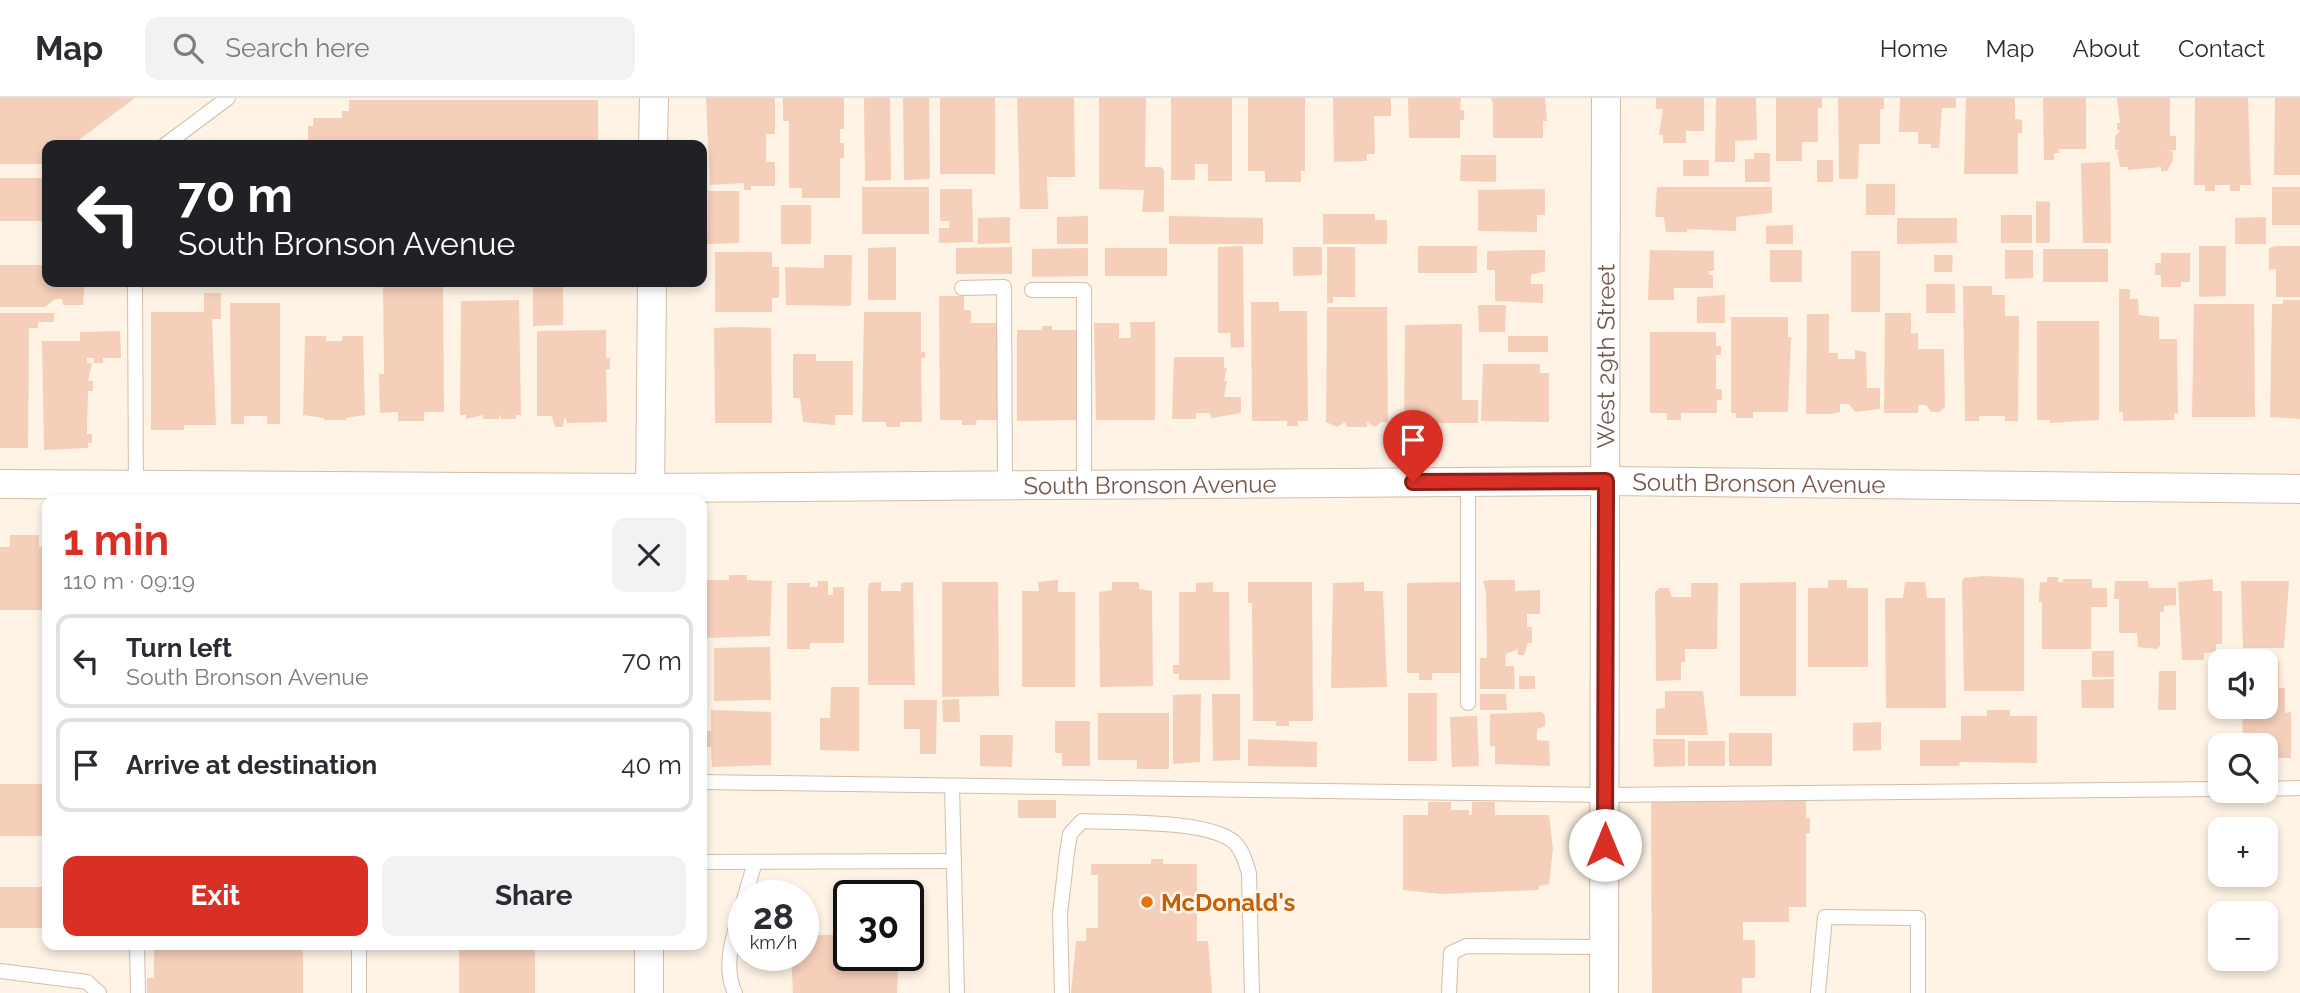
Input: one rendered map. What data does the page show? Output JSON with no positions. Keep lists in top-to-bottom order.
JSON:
{
  "streets": {
    "street": ["West 29th Street", "South Bronson Avenue"]
  },
  "crossings": [
    ["West 29th Street", "South Bronson Avenue"]
  ],
  "places": ["McDonald's"],
  "page": {
    "header": "Map",
    "search": "Search here",
    "nav": [
      "Home",
      "Map",
      "About",
      "Contact"
    ],
    "turn": ["70 m", "South Bronson Avenue"],
    "heading": ["1 min", "110 m · 09:19"],
    "list": [
      {
        "name": "Turn left",
        "note": "South Bronson Avenue",
        "value": "70 m"
      },
      {
        "name": "Arrive at destination",
        "value": "40 m"
      }
    ],
    "map_buttons": ["+", "−"],
    "buttons": ["Exit", "Share"],
    "speed": "28 km/h",
    "limit": "30"
  }
}
